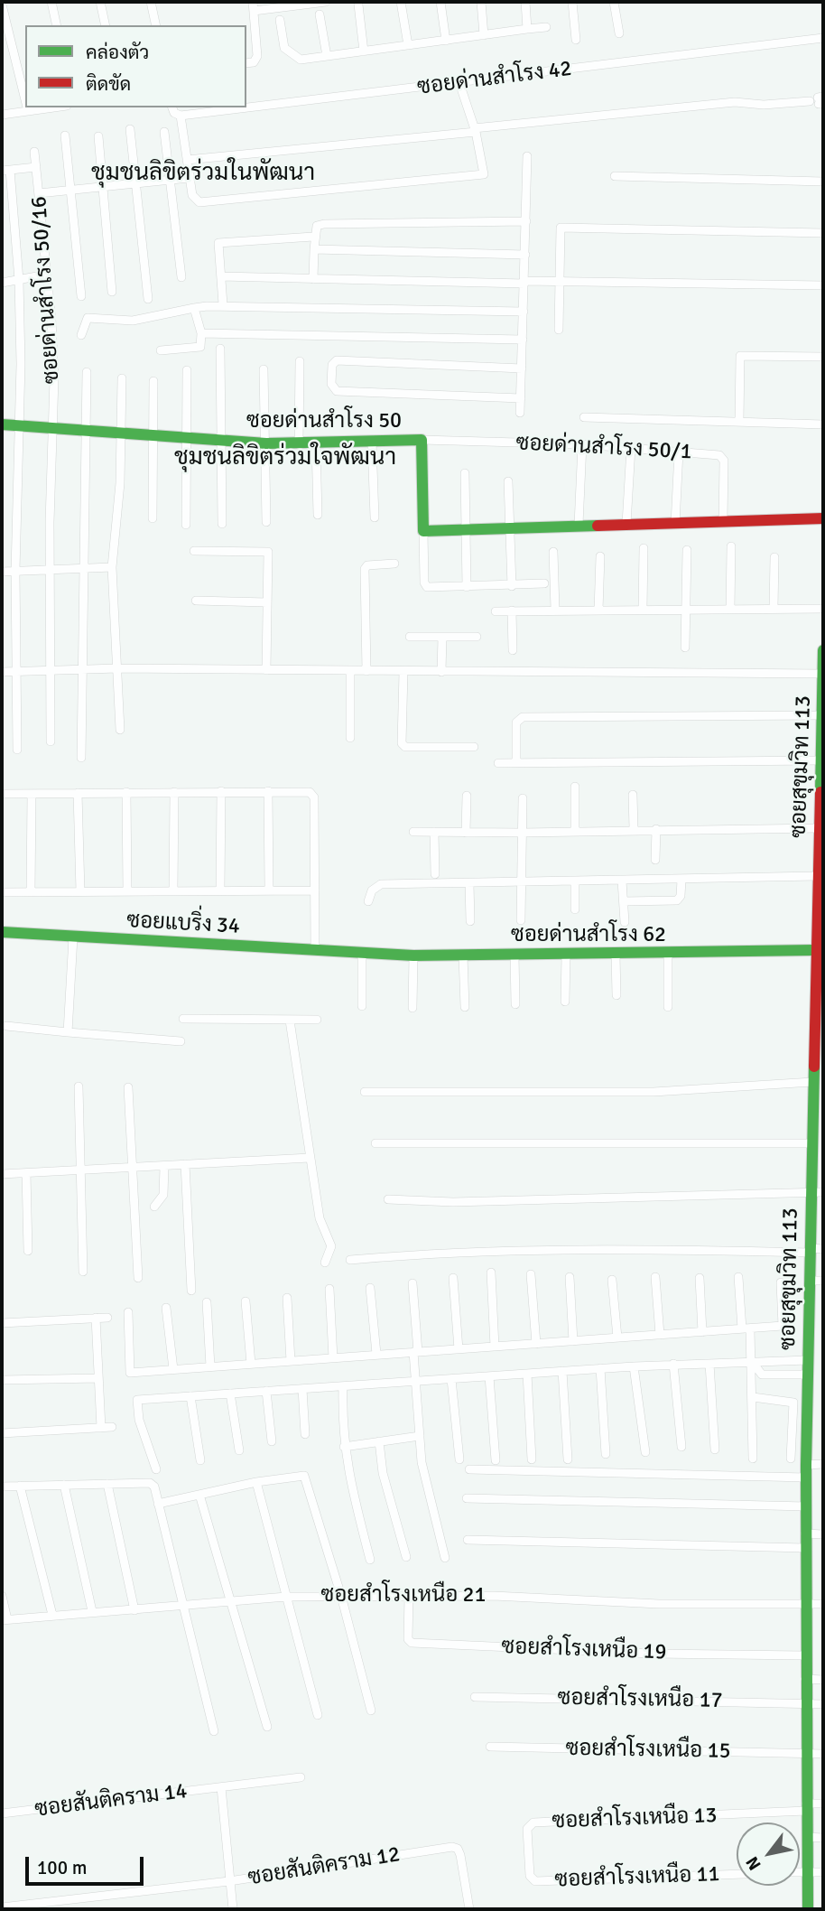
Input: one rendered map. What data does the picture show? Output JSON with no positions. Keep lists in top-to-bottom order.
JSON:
{
  "streets": {
    "street": [
      "ซอยด่านสำโรง 42",
      "ซอยด่านสำโรง 50/16",
      "ซอยด่านสำโรง 50",
      "ซอยด่านสำโรง 50/1",
      "ซอยสุขุมวิท 113",
      "ซอยแบริ่ง 34",
      "ซอยด่านสำโรง 62",
      "ซอยสำโรงเหนือ 21",
      "ซอยสำโรงเหนือ 19",
      "ซอยสำโรงเหนือ 17",
      "ซอยสำโรงเหนือ 15",
      "ซอยสันติคราม 14",
      "ซอยสำโรงเหนือ 13",
      "ซอยสันติคราม 12",
      "ซอยสำโรงเหนือ 11"
    ]
  },
  "crossings": [
    ["ซอยด่านสำโรง 50/16", "ซอยด่านสำโรง 50"],
    ["ซอยด่านสำโรง 50", "ซอยด่านสำโรง 50/1"],
    ["ซอยสุขุมวิท 113", "ซอยด่านสำโรง 62"],
    ["ซอยสุขุมวิท 113", "ซอยสำโรงเหนือ 21"],
    ["ซอยสุขุมวิท 113", "ซอยสำโรงเหนือ 19"],
    ["ซอยสุขุมวิท 113", "ซอยสำโรงเหนือ 17"],
    ["ซอยสุขุมวิท 113", "ซอยสำโรงเหนือ 15"],
    ["ซอยสุขุมวิท 113", "ซอยสำโรงเหนือ 13"],
    ["ซอยแบริ่ง 34", "ซอยด่านสำโรง 62"],
    ["ซอยสำโรงเหนือ 21", "ซอยสำโรงเหนือ 19"],
    ["ซอยสำโรงเหนือ 13", "ซอยสำโรงเหนือ 11"]
  ],
  "districts": ["ชุมชนลิขิตร่วมในพัฒนา", "ชุมชนลิขิตร่วมใจพัฒนา"],
  "legend": ["คล่องตัว", "ติดขัด"],
  "scale_bar": "100 m",
  "north": "bottom left"
}
